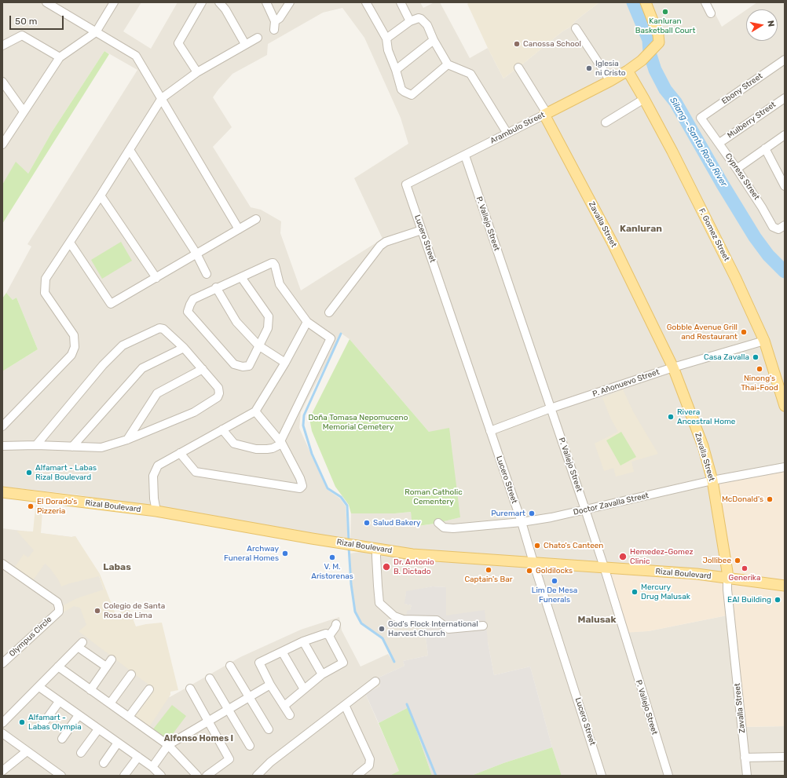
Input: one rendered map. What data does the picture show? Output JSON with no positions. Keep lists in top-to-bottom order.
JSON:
{
  "streets": {
    "main road": [
      "Arambulo Street",
      "Zavalla Street",
      "F. Gomez Street",
      "Rizal Boulevard"
    ],
    "street": [
      "Ebony Street",
      "Mulberry Street",
      "Cypress Street",
      "P. Vallejo Street",
      "Lucero Street",
      "P. Añonuevo Street",
      "Doctor Zavalla Street",
      "Olympus Circle"
    ]
  },
  "crossings": [
    ["Ebony Street", "Cypress Street"],
    ["Mulberry Street", "Cypress Street"],
    ["Arambulo Street", "P. Vallejo Street"],
    ["Arambulo Street", "Zavalla Street"],
    ["Arambulo Street", "F. Gomez Street"],
    ["Arambulo Street", "Lucero Street"],
    ["P. Vallejo Street", "P. Añonuevo Street"],
    ["P. Vallejo Street", "Doctor Zavalla Street"],
    ["P. Vallejo Street", "Rizal Boulevard"],
    ["Zavalla Street", "P. Añonuevo Street"],
    ["Zavalla Street", "Doctor Zavalla Street"],
    ["Zavalla Street", "Rizal Boulevard"],
    ["F. Gomez Street", "P. Añonuevo Street"],
    ["Lucero Street", "P. Añonuevo Street"],
    ["Lucero Street", "Doctor Zavalla Street"],
    ["Lucero Street", "Rizal Boulevard"]
  ],
  "districts": [
    "Kanluran",
    "Labas",
    "Malusak",
    "Alfonso Homes I"
  ],
  "water": ["Silang - Santa Rosa River"],
  "parks": ["Doña Tomasa Nepomuceno Memorial Cemetery", "Roman Catholic Cementery"],
  "places": [
    "Kanluran Basketball Court",
    "Canossa School",
    "Iglesia ni Cristo",
    "Gobble Avenue Grill and Restaurant",
    "Casa Zavalla",
    "Ninong's Thai-Food",
    "Rivera Ancestral Home",
    "Alfamart - Labas Rizal Boulevard",
    "McDonald's",
    "El Dorado's Pizzeria",
    "Puremart",
    "Salud Bakery",
    "Chato's Canteen",
    "Archway Funeral Homes",
    "Hemedez-Gomez Clinic",
    "V. M. Aristorenas",
    "Jollibee",
    "Dr. Antonio B. Dictado",
    "Generika",
    "Captain's Bar",
    "Goldilocks",
    "Lim De Mesa Funerals",
    "Mercury Drug Malusak",
    "EAI Building",
    "Colegio de Santa Rosa de Lima",
    "God's Flock International Harvest Church",
    "Alfamart - Labas Olympia"
  ],
  "scale_bar": "50 m",
  "north": "right"
}
